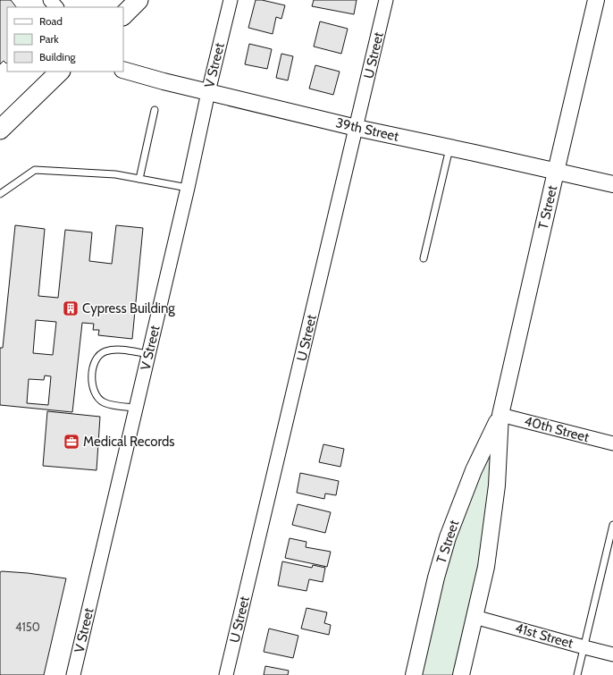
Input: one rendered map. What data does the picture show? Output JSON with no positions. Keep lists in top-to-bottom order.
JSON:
{
  "streets": {
    "street": [
      "U Street",
      "V Street",
      "39th Street",
      "T Street",
      "40th Street",
      "41st Street"
    ]
  },
  "crossings": [
    ["U Street", "39th Street"],
    ["V Street", "39th Street"],
    ["39th Street", "T Street"],
    ["T Street", "40th Street"],
    ["T Street", "41st Street"]
  ],
  "places": {
    "building": ["Cypress Building"],
    "office": ["Medical Records"]
  },
  "house_numbers": ["4150"],
  "legend": ["Road", "Park", "Building"]
}
